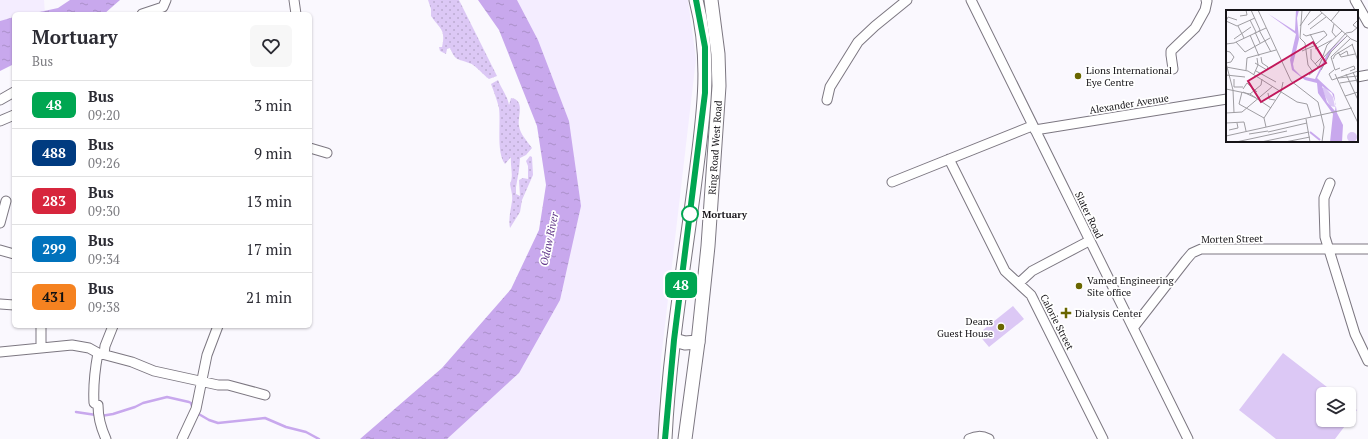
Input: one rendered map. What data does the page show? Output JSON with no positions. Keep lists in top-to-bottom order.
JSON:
{
  "streets": {
    "main road": ["Ring Road West Road"],
    "street": [
      "Alexander Avenue",
      "Slater Road",
      "Morten Street",
      "Calorie Street"
    ]
  },
  "crossings": [
    ["Alexander Avenue", "Slater Road"],
    ["Alexander Avenue", "Calorie Street"],
    ["Slater Road", "Morten Street"]
  ],
  "water": ["Odaw River"],
  "places": {
    "other": [
      "Lions International Eye Centre",
      "Mortuary",
      "Vamed Engineering Site office",
      "Deans Guest House"
    ],
    "health": ["Dialysis Center"]
  },
  "lines": ["bus line 48"],
  "page": {
    "on_map": "48",
    "heading": ["Mortuary", "Bus"],
    "list": [
      {
        "mark": "48",
        "name": "Bus",
        "note": "09:20",
        "value": "3 min"
      },
      {
        "mark": "488",
        "name": "Bus",
        "note": "09:26",
        "value": "9 min"
      },
      {
        "mark": "283",
        "name": "Bus",
        "note": "09:30",
        "value": "13 min"
      },
      {
        "mark": "299",
        "name": "Bus",
        "note": "09:34",
        "value": "17 min"
      },
      {
        "mark": "431",
        "name": "Bus",
        "note": "09:38",
        "value": "21 min"
      }
    ]
  }
}
